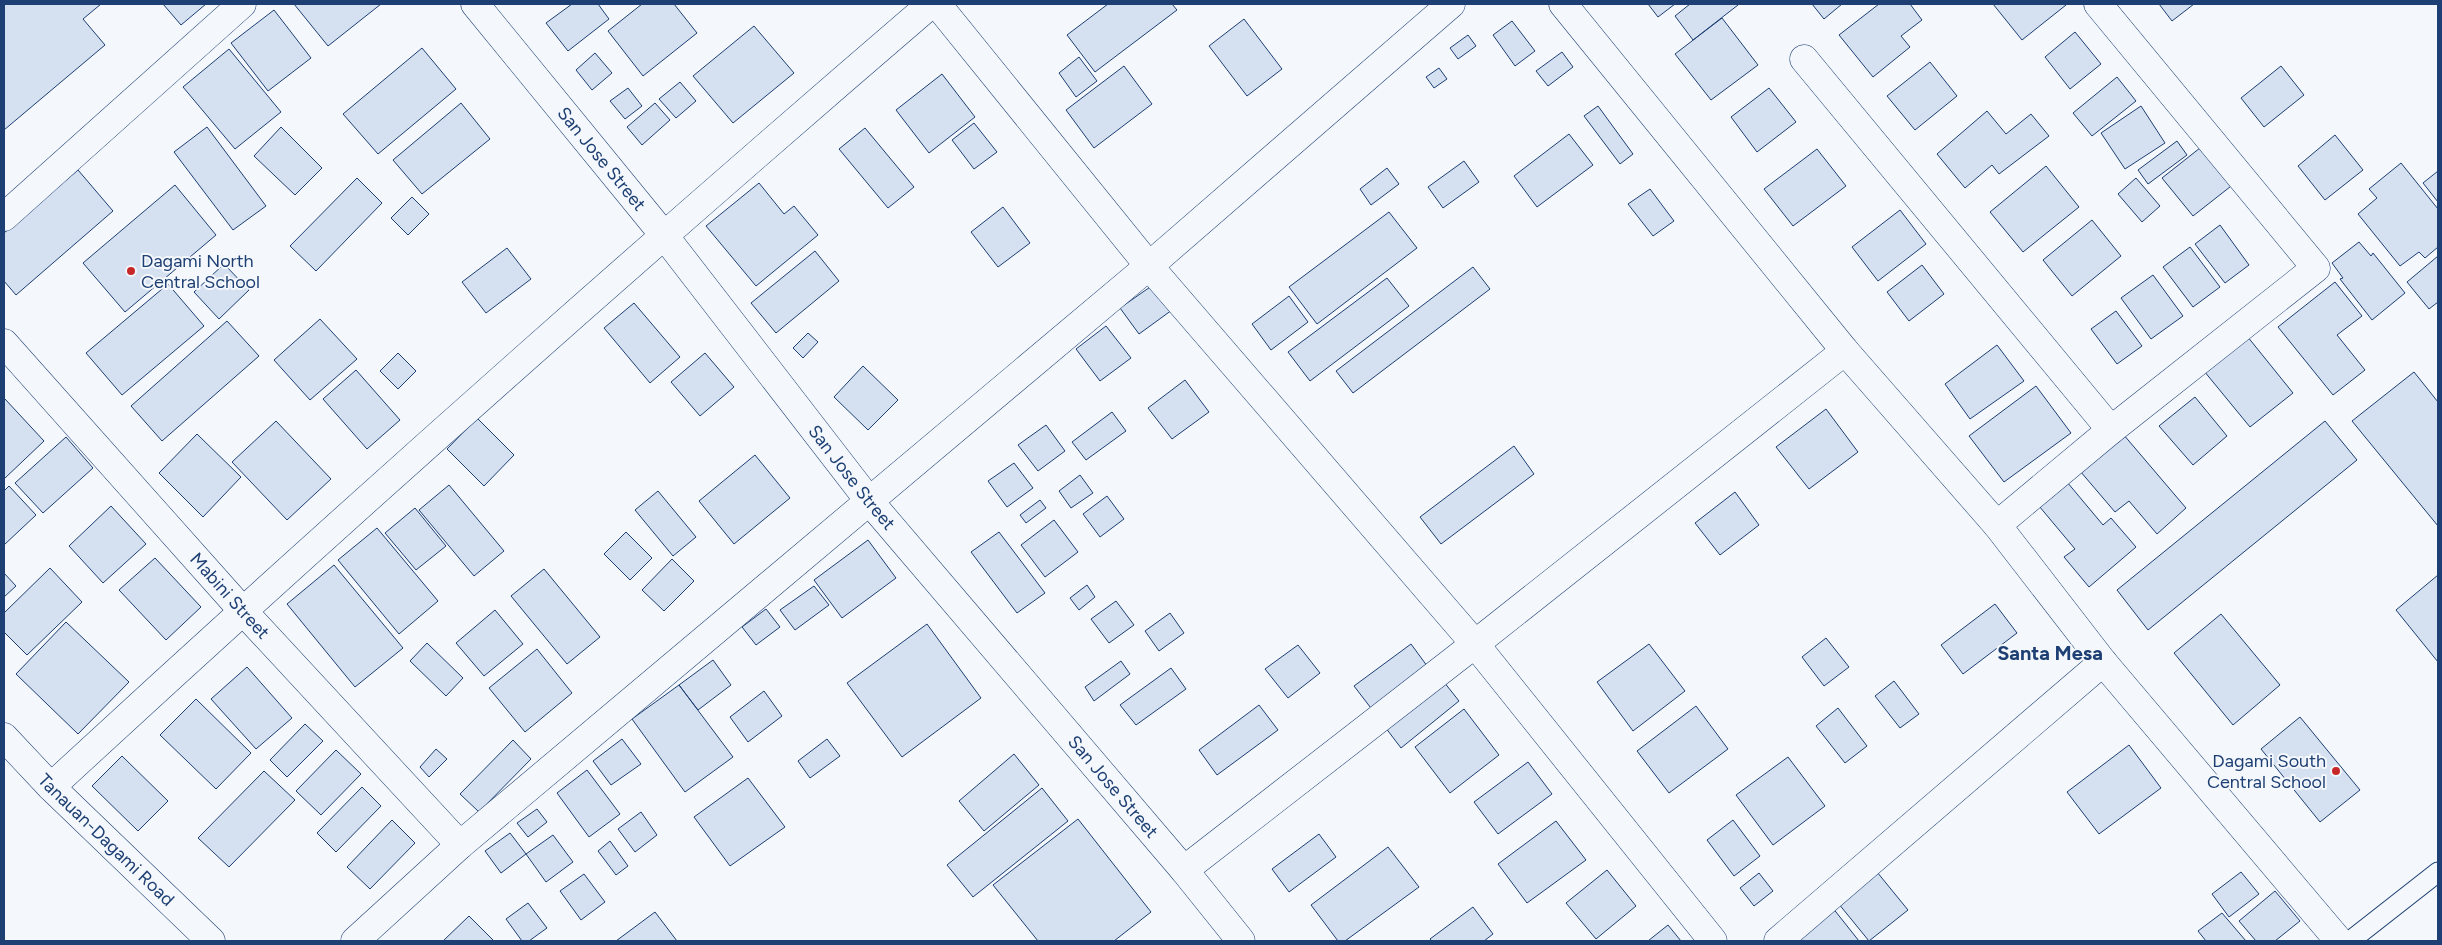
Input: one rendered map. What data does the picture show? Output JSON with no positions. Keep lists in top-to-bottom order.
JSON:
{
  "streets": {
    "street": ["San Jose Street", "Mabini Street", "Tanauan-Dagami Road"]
  },
  "districts": ["Santa Mesa"],
  "places": ["Dagami North Central School", "Dagami South Central School"]
}
